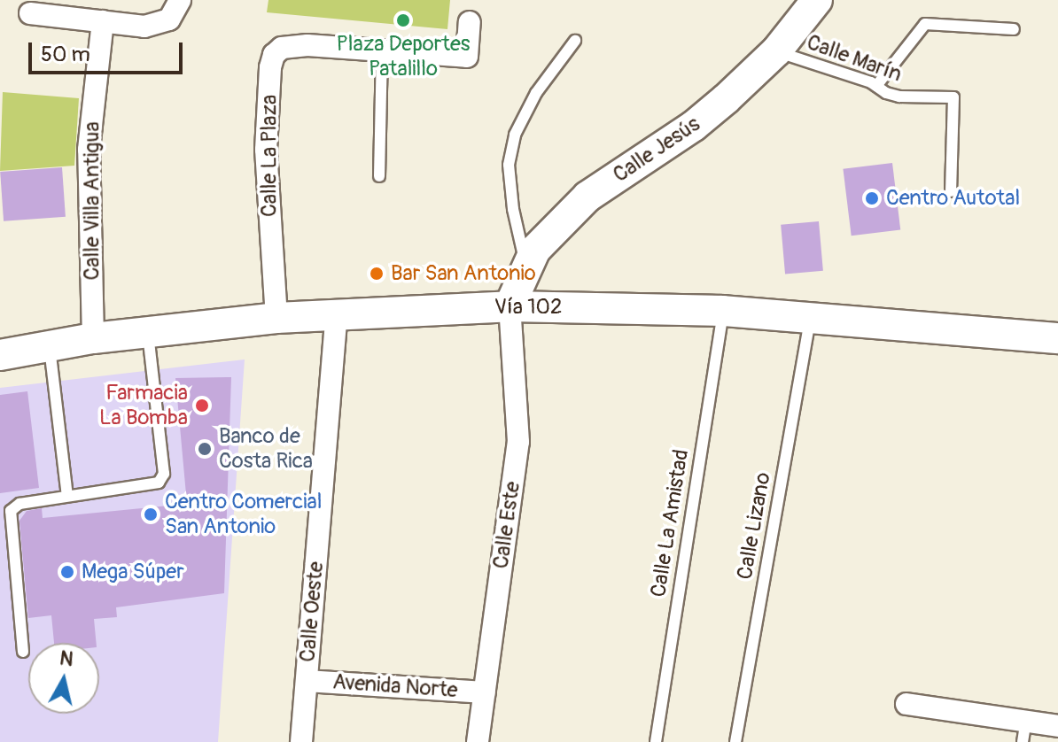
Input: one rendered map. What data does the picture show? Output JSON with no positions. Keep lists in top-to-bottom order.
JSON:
{
  "streets": {
    "main road": ["Calle Jesús", "Vía 102"],
    "street": [
      "Calle La Plaza",
      "Calle Villa Antigua",
      "Calle Este",
      "Calle Oeste",
      "Avenida Norte"
    ],
    "lane": ["Calle Marín", "Calle La Amistad", "Calle Lizano"]
  },
  "crossings": [
    ["Calle Marín", "Calle Jesús"],
    ["Calle Jesús", "Vía 102"],
    ["Calle Jesús", "Calle Este"],
    ["Calle La Plaza", "Vía 102"],
    ["Calle Villa Antigua", "Vía 102"],
    ["Vía 102", "Calle La Amistad"],
    ["Vía 102", "Calle Este"],
    ["Vía 102", "Calle Lizano"],
    ["Vía 102", "Calle Oeste"],
    ["Calle Este", "Avenida Norte"],
    ["Calle Oeste", "Avenida Norte"]
  ],
  "places": [
    "Plaza Deportes Patalillo",
    "Centro Autotal",
    "Bar San Antonio",
    "Farmacia La Bomba",
    "Banco de Costa Rica",
    "Centro Comercial San Antonio",
    "Mega Súper"
  ],
  "scale_bar": "50 m",
  "north": "top"
}
